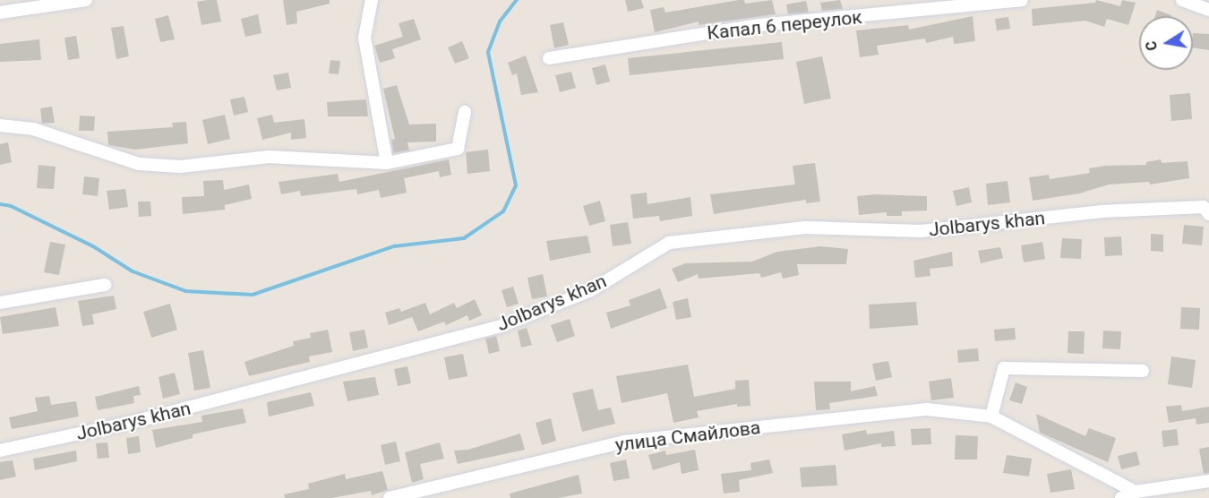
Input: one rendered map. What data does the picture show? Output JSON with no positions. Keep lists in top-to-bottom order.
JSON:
{
  "streets": {
    "street": ["Капал 6 переулок", "Jolbarys khan", "улица Смайлова"]
  },
  "north": "left"
}
